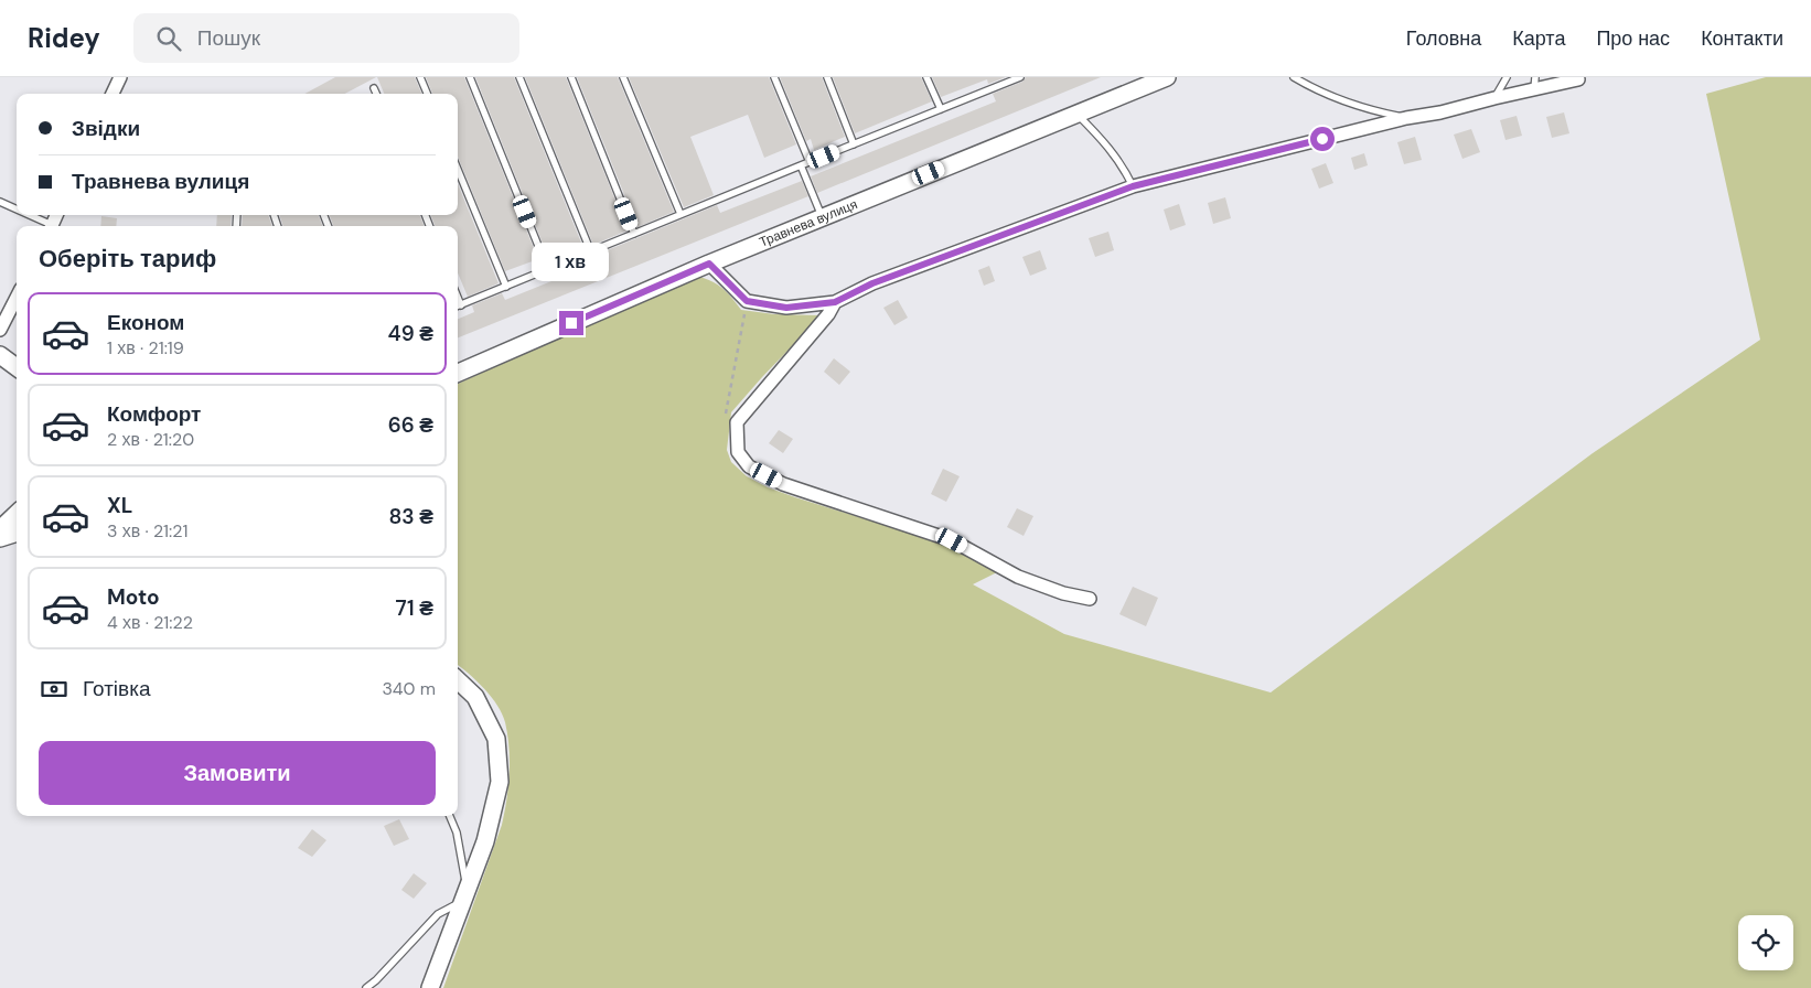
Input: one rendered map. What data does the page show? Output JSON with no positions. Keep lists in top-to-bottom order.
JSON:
{
  "streets": {
    "street": ["Травнева вулиця"]
  },
  "page": {
    "header": "Ridey",
    "search": "Пошук",
    "nav": [
      "Головна",
      "Карта",
      "Про нас",
      "Контакти"
    ],
    "banner": ["Звідки", "Травнева вулиця"],
    "heading": "Оберіть тариф",
    "bubble": "1 хв",
    "list": [
      {
        "name": "Економ",
        "note": "1 хв · 21:19",
        "value": "49 ₴"
      },
      {
        "name": "Комфорт",
        "note": "2 хв · 21:20",
        "value": "66 ₴"
      },
      {
        "name": "XL",
        "note": "3 хв · 21:21",
        "value": "83 ₴"
      },
      {
        "name": "Moto",
        "note": "4 хв · 21:22",
        "value": "71 ₴"
      }
    ],
    "pay": ["Готівка", "340 m"],
    "buttons": "Замовити"
  }
}
